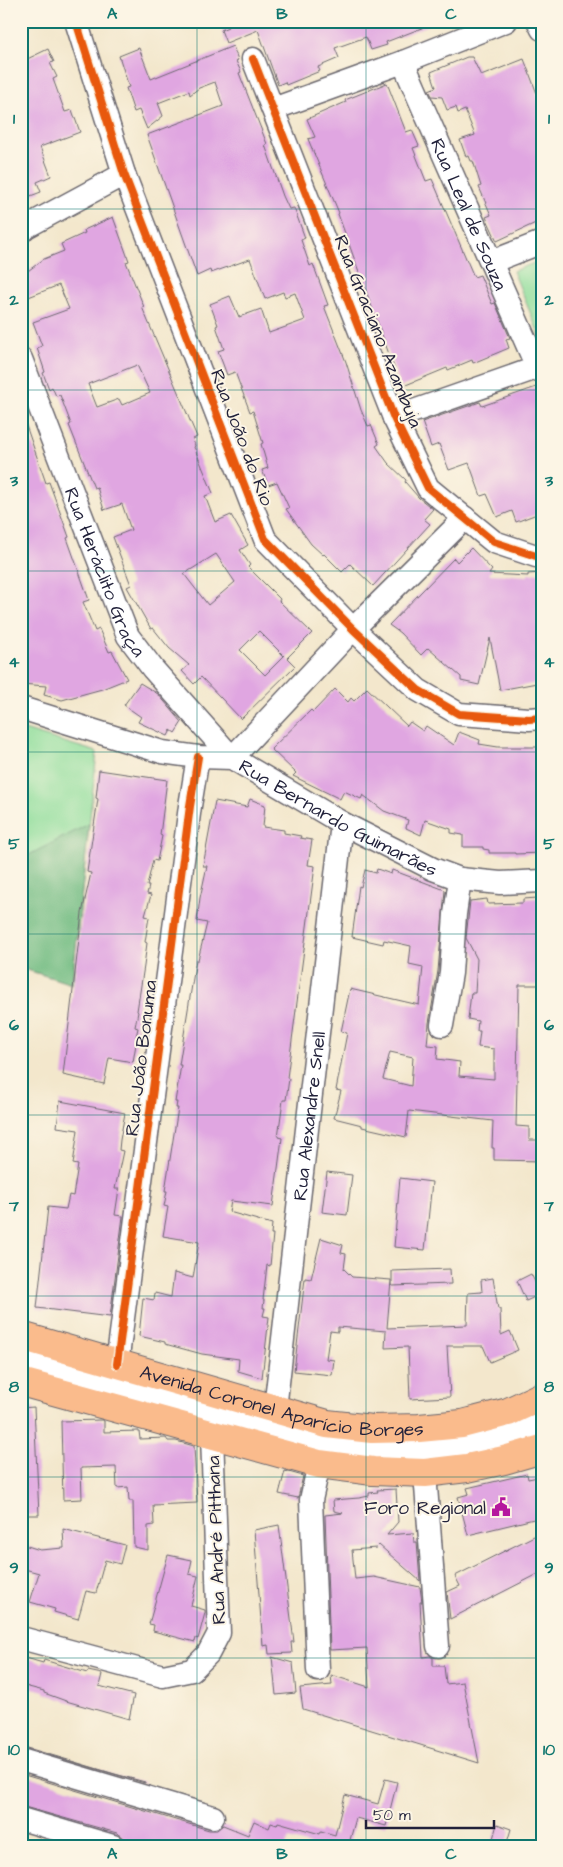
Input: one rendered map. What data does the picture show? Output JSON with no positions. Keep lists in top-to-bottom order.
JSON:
{
  "streets": {
    "main road": ["Avenida Coronel Aparício Borges"],
    "street": [
      "Rua Leal de Souza",
      "Rua Graciano Azambuja",
      "Rua João do Rio",
      "Rua Heráclito Graça",
      "Rua Bernardo Guimarães",
      "Rua João Bonuma",
      "Rua Alexandre Snell",
      "Rua André Pitthana"
    ]
  },
  "crossings": [
    ["Rua Heráclito Graça", "Rua Bernardo Guimarães"],
    ["Rua Bernardo Guimarães", "Rua João Bonuma"],
    ["Rua Bernardo Guimarães", "Rua Alexandre Snell"],
    ["Rua João Bonuma", "Avenida Coronel Aparício Borges"],
    ["Rua Alexandre Snell", "Avenida Coronel Aparício Borges"]
  ],
  "places": {
    "public building": ["Foro Regional"]
  },
  "scale_bar": "50 m",
  "grid": {
    "columns": ["A", "B", "C"],
    "rows": [
      "1",
      "2",
      "3",
      "4",
      "5",
      "6",
      "7",
      "8",
      "9",
      "10"
    ]
  }
}
